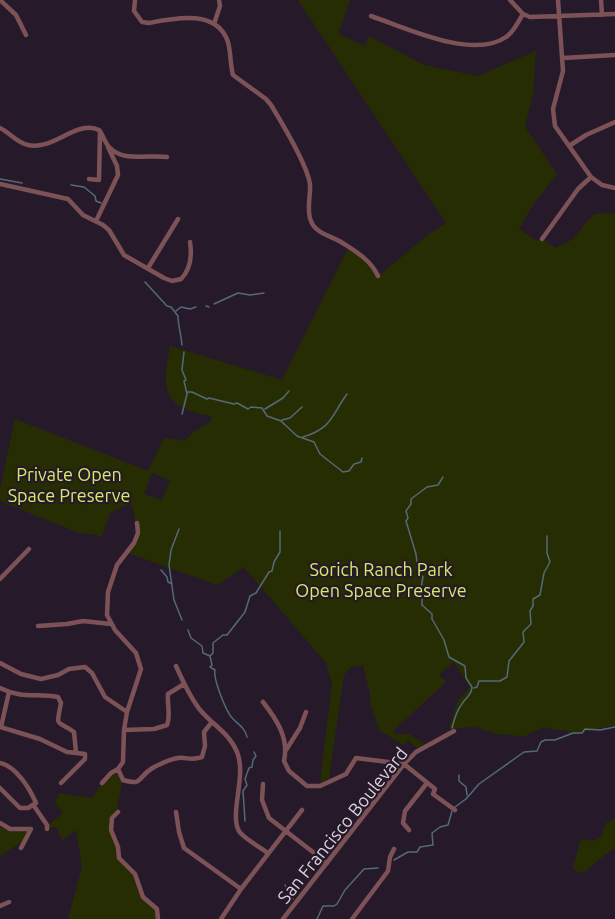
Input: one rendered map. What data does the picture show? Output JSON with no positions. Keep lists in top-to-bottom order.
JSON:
{
  "streets": {
    "street": ["San Francisco Boulevard"]
  },
  "parks": ["Private Open Space Preserve", "Sorich Ranch Park Open Space Preserve"]
}
